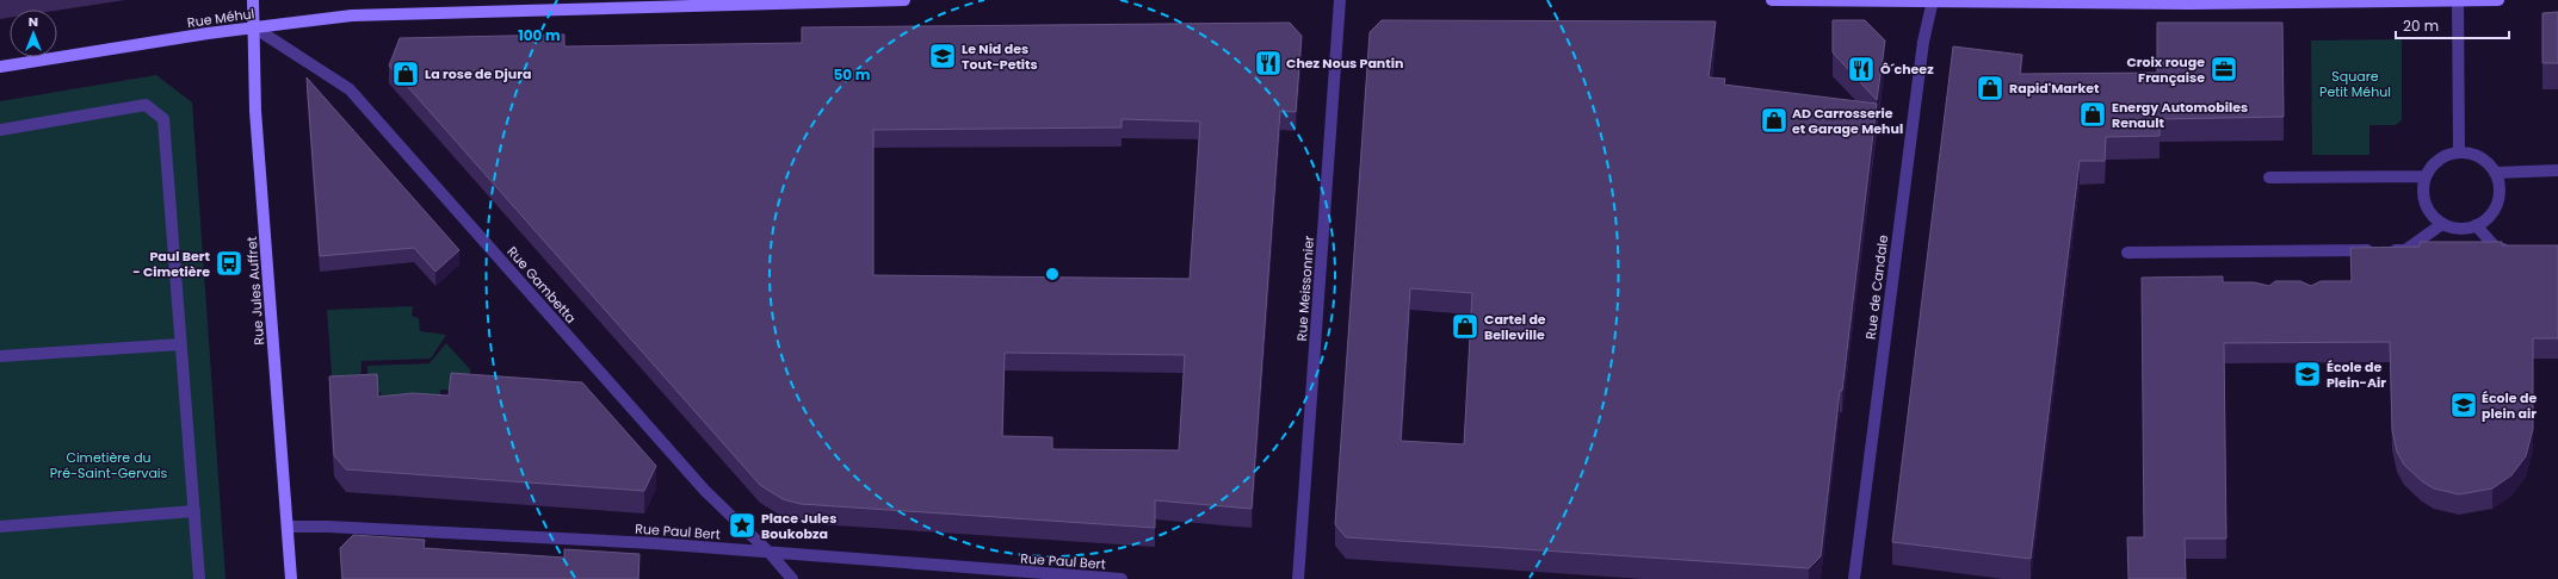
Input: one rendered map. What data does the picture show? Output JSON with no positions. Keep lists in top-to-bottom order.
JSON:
{
  "streets": {
    "street": [
      "Rue Méhul",
      "Rue Gambetta",
      "Rue de Candale",
      "Rue Meissonnier",
      "Rue Jules Auffret",
      "Rue Paul Bert"
    ]
  },
  "crossings": [
    ["Rue Méhul", "Rue Gambetta"],
    ["Rue Méhul", "Rue Jules Auffret"],
    ["Rue Gambetta", "Rue Jules Auffret"],
    ["Rue Gambetta", "Rue Paul Bert"],
    ["Rue Jules Auffret", "Rue Paul Bert"]
  ],
  "parks": ["Square Petit Méhul", "Cimetière du Pré-Saint-Gervais"],
  "places": {
    "school or university": ["Le Nid des Tout-Petits", "École de Plein-Air", "École de plein air"],
    "restaurant": ["Chez Nous Pantin", "Ô´cheez"],
    "office": ["Croix rouge Française"],
    "shop": [
      "La rose de Djura",
      "Rapid'Market",
      "Energy Automobiles Renault",
      "AD Carrosserie et Garage Mehul",
      "Cartel de Belleville"
    ],
    "bus stop": ["Paul Bert - Cimetière"],
    "place": ["Place Jules Boukobza"]
  },
  "scale_bar": "20 m",
  "north": "top",
  "rings": ["100 m", "50 m"]
}
